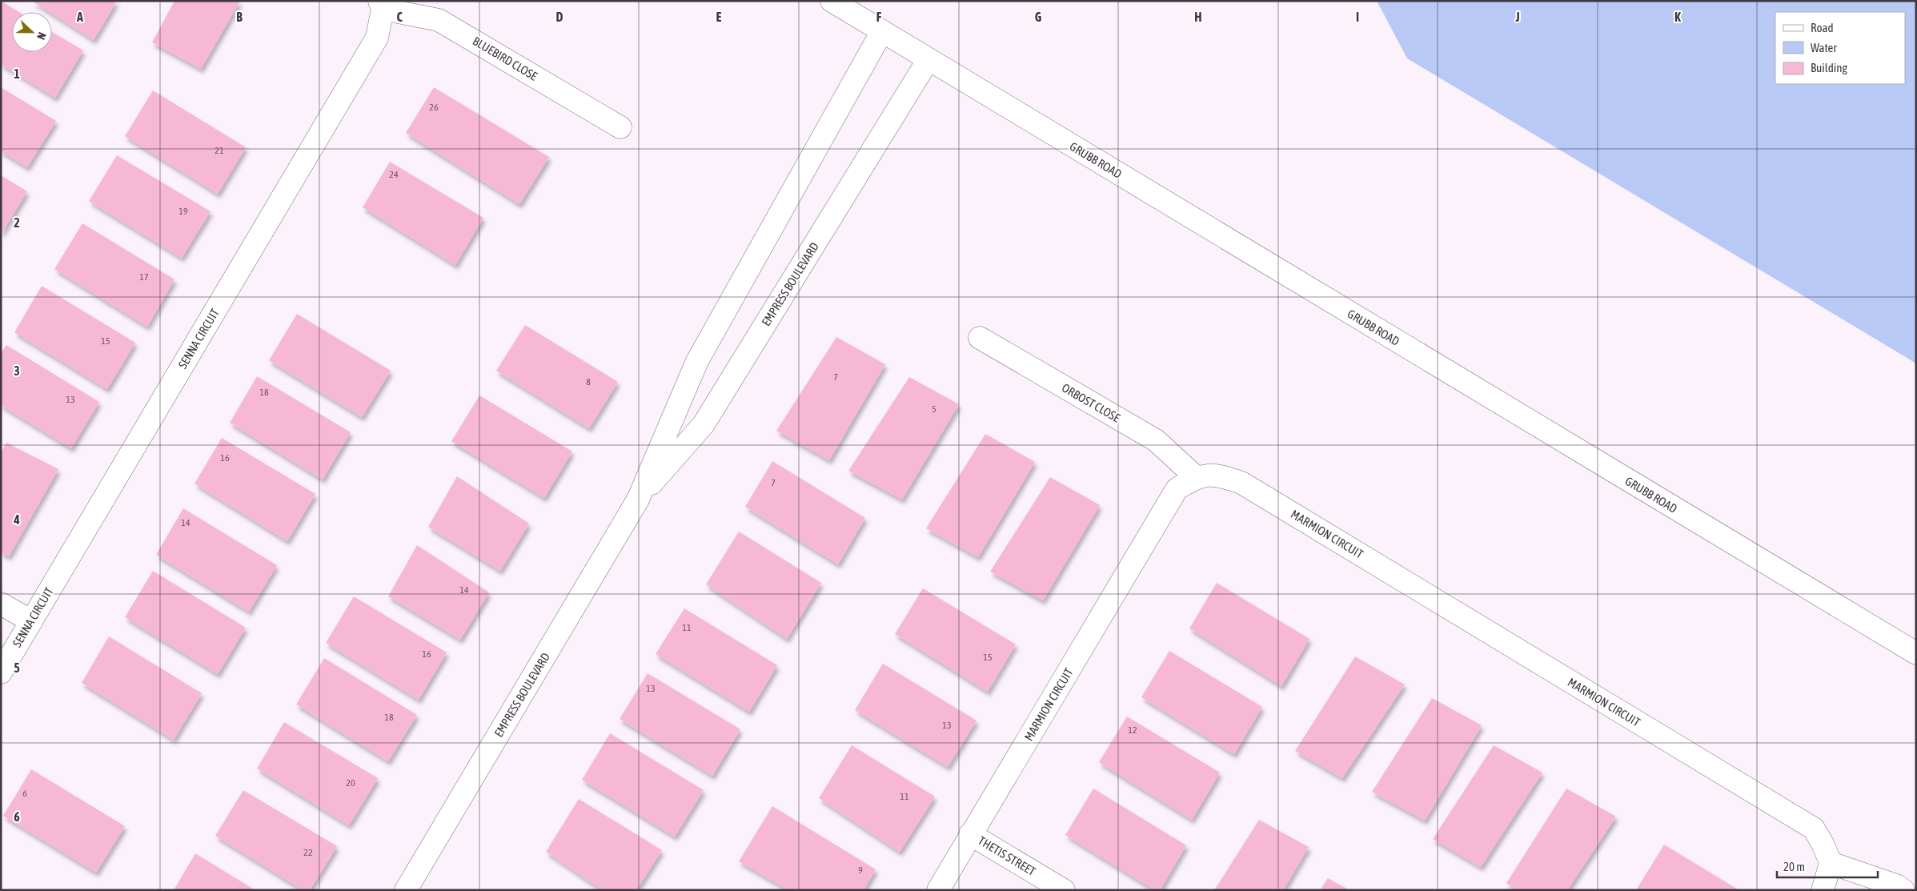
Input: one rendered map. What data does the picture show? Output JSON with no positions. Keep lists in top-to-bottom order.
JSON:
{
  "streets": {
    "street": [
      "BLUEBIRD CLOSE",
      "GRUBB ROAD",
      "EMPRESS BOULEVARD",
      "SENNA CIRCUIT",
      "ORBOST CLOSE",
      "MARMION CIRCUIT",
      "THETIS STREET"
    ]
  },
  "crossings": [
    ["BLUEBIRD CLOSE", "SENNA CIRCUIT"],
    ["GRUBB ROAD", "EMPRESS BOULEVARD"],
    ["ORBOST CLOSE", "MARMION CIRCUIT"],
    ["MARMION CIRCUIT", "THETIS STREET"]
  ],
  "house_numbers": [
    "26",
    "21",
    "24",
    "19",
    "17",
    "15",
    "7",
    "8",
    "18",
    "13",
    "5",
    "16",
    "7",
    "14",
    "14",
    "11",
    "16",
    "15",
    "13",
    "18",
    "13",
    "12",
    "20",
    "6",
    "11",
    "22",
    "9"
  ],
  "legend": ["Road", "Water", "Building"],
  "scale_bar": "20 m",
  "north": "right",
  "grid": {
    "columns": [
      "A",
      "B",
      "C",
      "D",
      "E",
      "F",
      "G",
      "H",
      "I",
      "J",
      "K"
    ],
    "rows": [
      "1",
      "2",
      "3",
      "4",
      "5",
      "6"
    ]
  }
}
